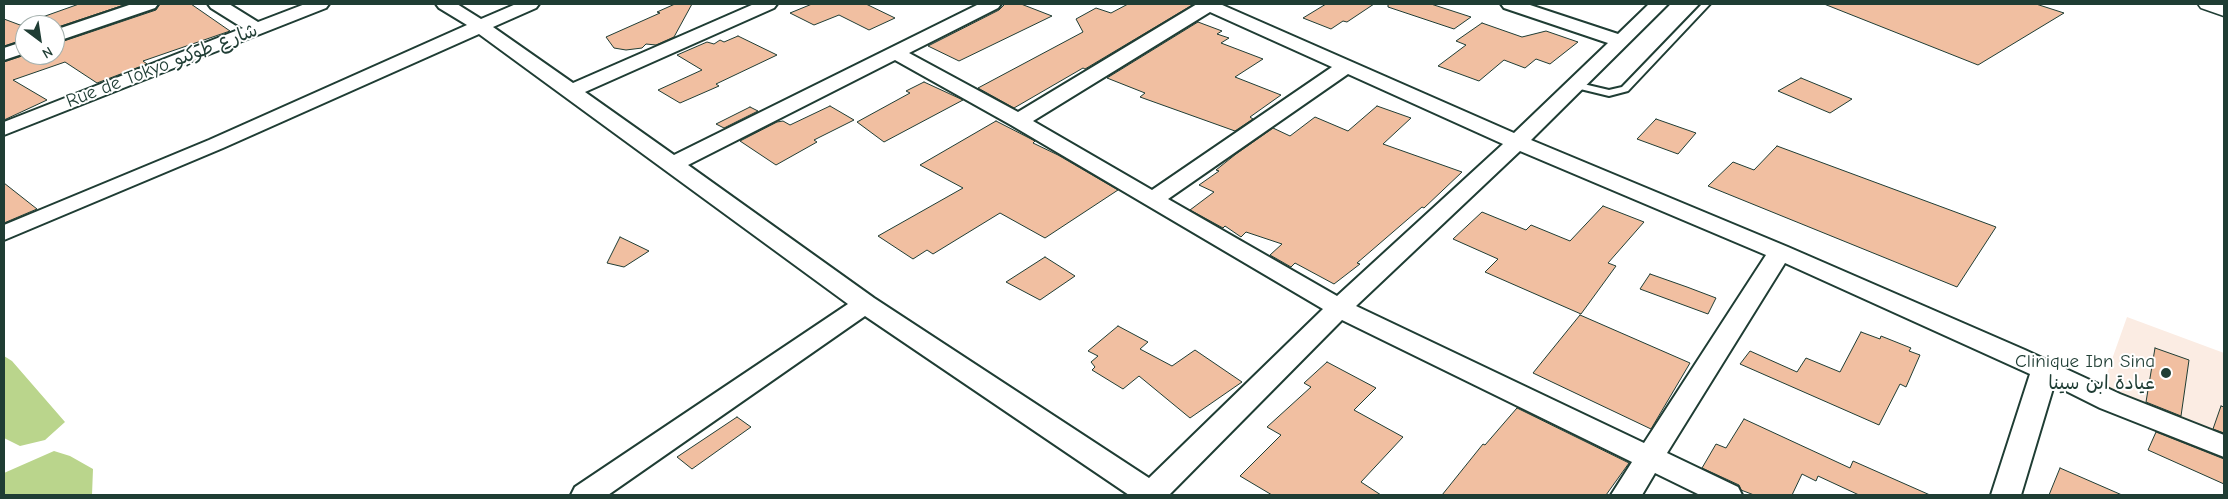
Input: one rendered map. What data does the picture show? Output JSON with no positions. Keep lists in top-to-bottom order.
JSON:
{
  "streets": {
    "street": ["Rue de Tokyo شارع طوكيو"]
  },
  "places": ["Clinique Ibn Sina عيادة ابن سينا"],
  "north": "bottom right"
}
